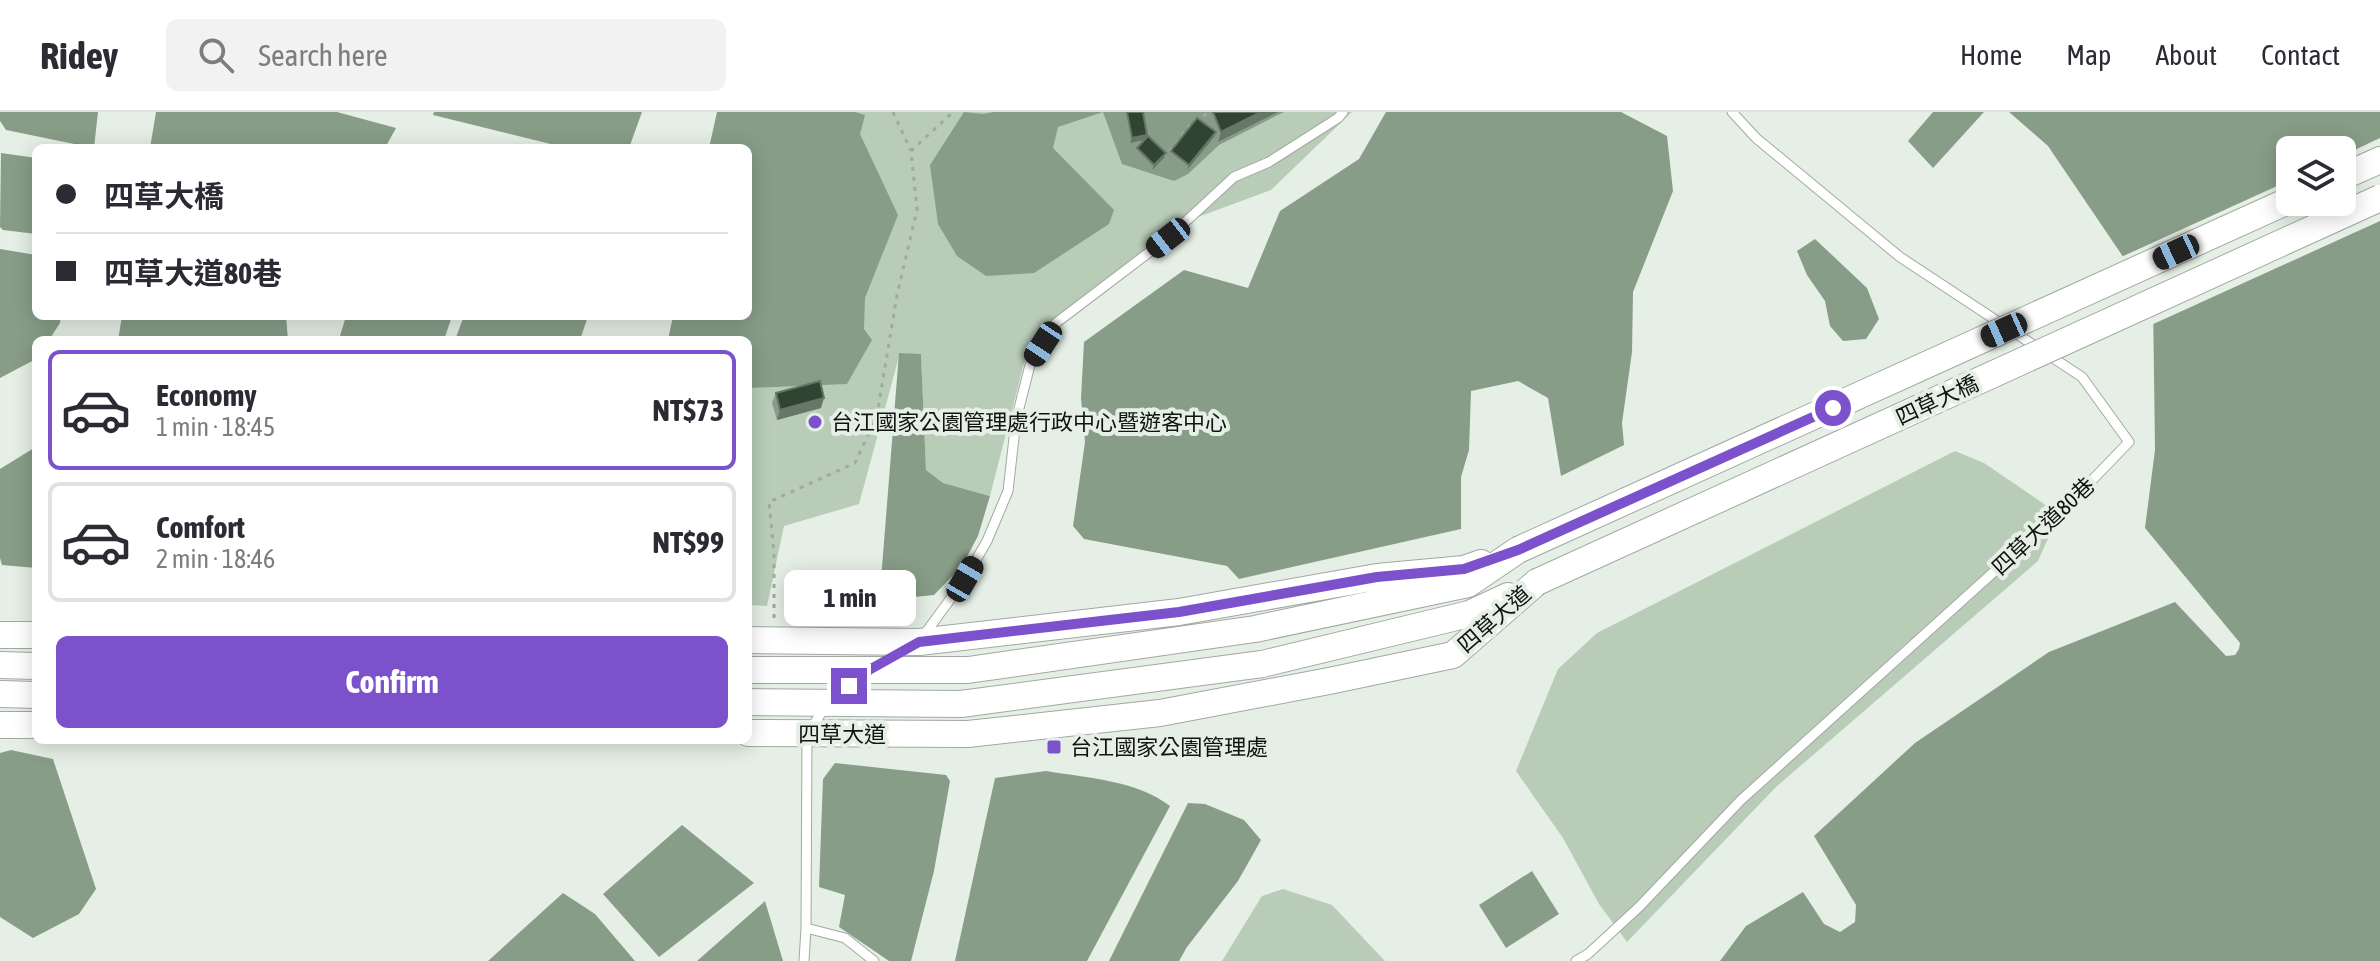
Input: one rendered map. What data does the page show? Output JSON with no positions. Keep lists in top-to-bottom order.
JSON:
{
  "streets": {
    "street": ["四草大橋", "四草大道"],
    "lane": ["四草大道80巷"]
  },
  "crossings": [
    ["四草大橋", "四草大道"]
  ],
  "places": {
    "other": ["台江國家公園管理處行政中心暨遊客中心"],
    "transit": ["台江國家公園管理處"]
  },
  "page": {
    "header": "Ridey",
    "search": "Search here",
    "nav": [
      "Home",
      "Map",
      "About",
      "Contact"
    ],
    "banner": ["四草大橋", "四草大道80巷"],
    "list": [
      {
        "name": "Economy",
        "note": "1 min · 18:45",
        "value": "NT$73"
      },
      {
        "name": "Comfort",
        "note": "2 min · 18:46",
        "value": "NT$99"
      }
    ],
    "bubble": "1 min",
    "buttons": "Confirm"
  }
}
